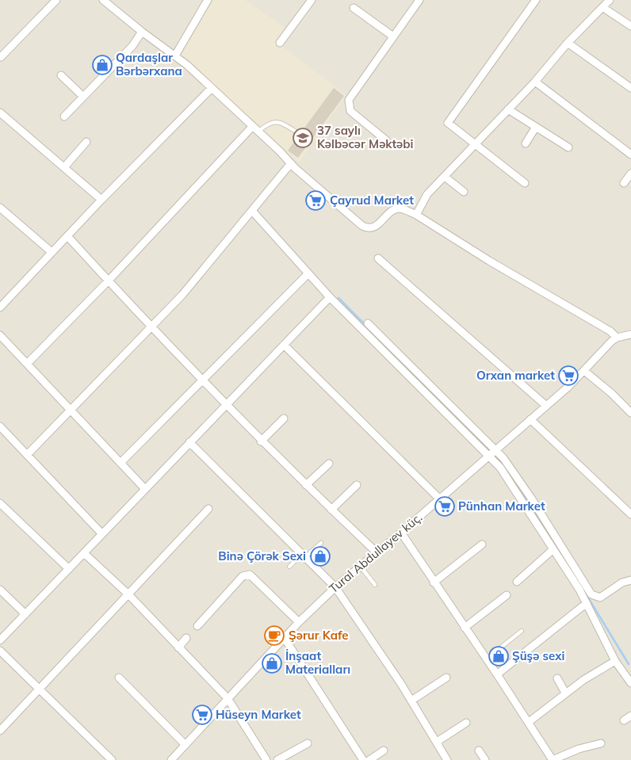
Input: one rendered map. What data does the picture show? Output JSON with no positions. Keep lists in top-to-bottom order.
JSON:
{
  "streets": {
    "street": ["Tural Abdullayev küç."]
  },
  "places": {
    "shop": [
      "Qardaşlar Bərbərxana",
      "Binə Çörək Sexi",
      "Şüşə sexi",
      "İnşaat Materialları"
    ],
    "school or university": ["37 saylı Kəlbəcər Məktəbi"],
    "supermarket": [
      "Çayrud Market",
      "Orxan market",
      "Pünhan Market",
      "Hüseyn Market"
    ],
    "cafe": ["Şərur Kafe"]
  }
}
